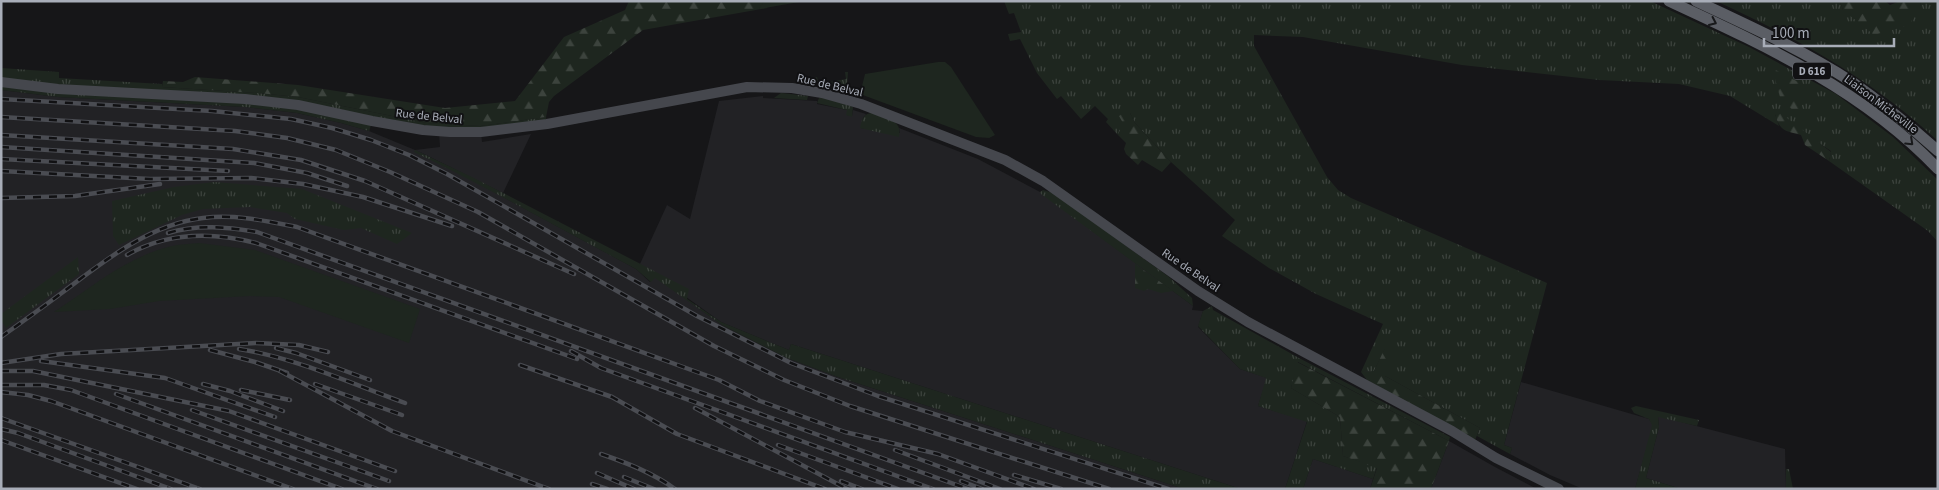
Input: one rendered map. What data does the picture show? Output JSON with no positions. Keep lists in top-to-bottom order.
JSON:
{
  "streets": {
    "highway": ["D 616", "Liaison Micheville"],
    "main road": ["Rue de Belval"]
  },
  "scale_bar": "100 m"
}
